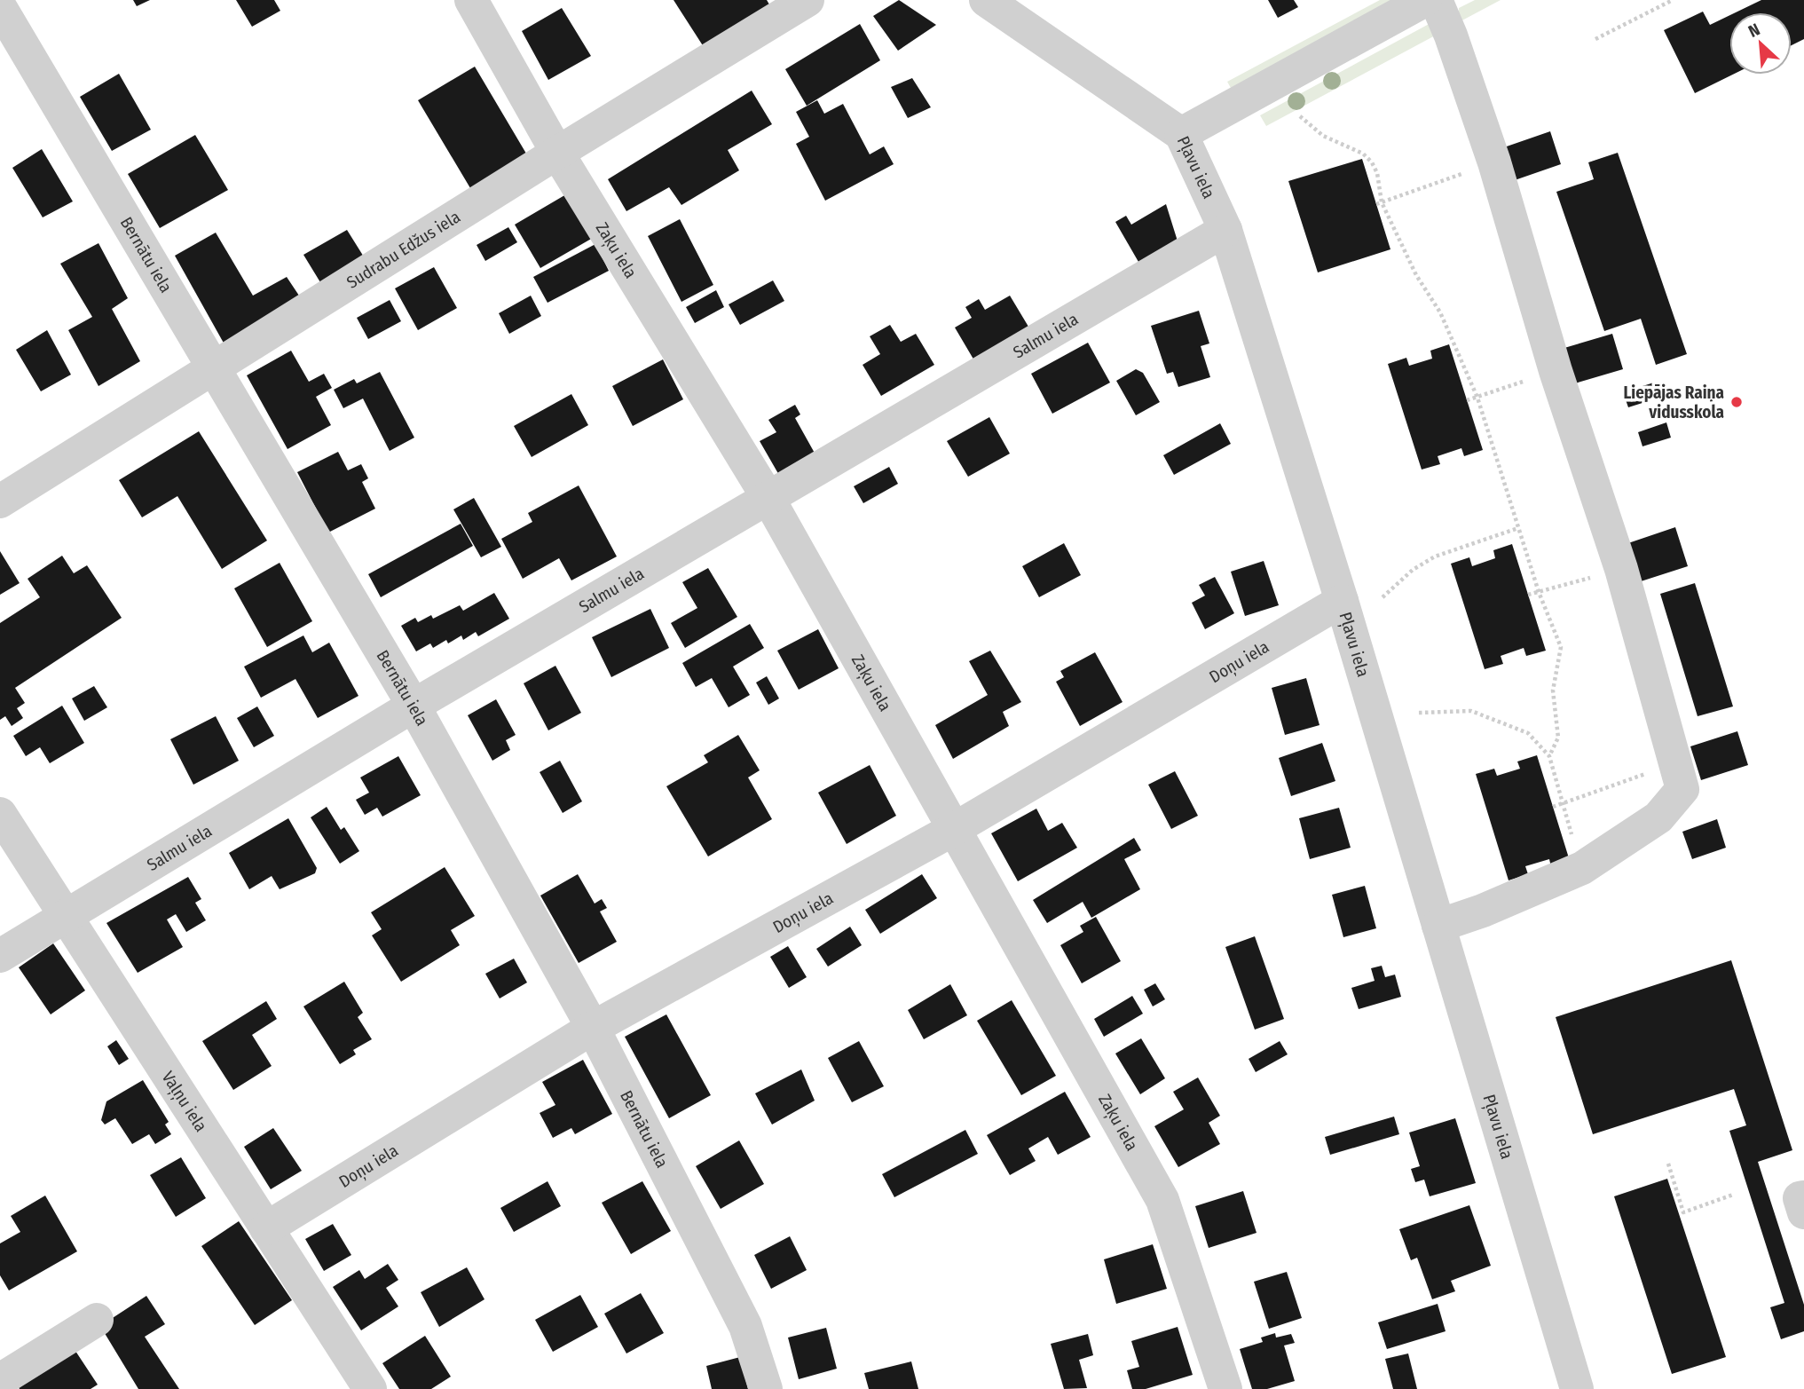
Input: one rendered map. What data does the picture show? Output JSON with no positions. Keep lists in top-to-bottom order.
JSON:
{
  "streets": {
    "street": [
      "Pļavu iela",
      "Sudrabu Edžus iela",
      "Zaķu iela",
      "Bernātu iela",
      "Salmu iela",
      "Doņu iela",
      "Vaļņu iela"
    ]
  },
  "crossings": [
    ["Pļavu iela", "Salmu iela"],
    ["Pļavu iela", "Doņu iela"],
    ["Sudrabu Edžus iela", "Zaķu iela"],
    ["Sudrabu Edžus iela", "Bernātu iela"],
    ["Zaķu iela", "Salmu iela"],
    ["Zaķu iela", "Doņu iela"],
    ["Bernātu iela", "Salmu iela"],
    ["Bernātu iela", "Doņu iela"],
    ["Salmu iela", "Vaļņu iela"],
    ["Doņu iela", "Vaļņu iela"]
  ],
  "places": ["Liepājas Raiņa vidusskola"],
  "north": "top left"
}
